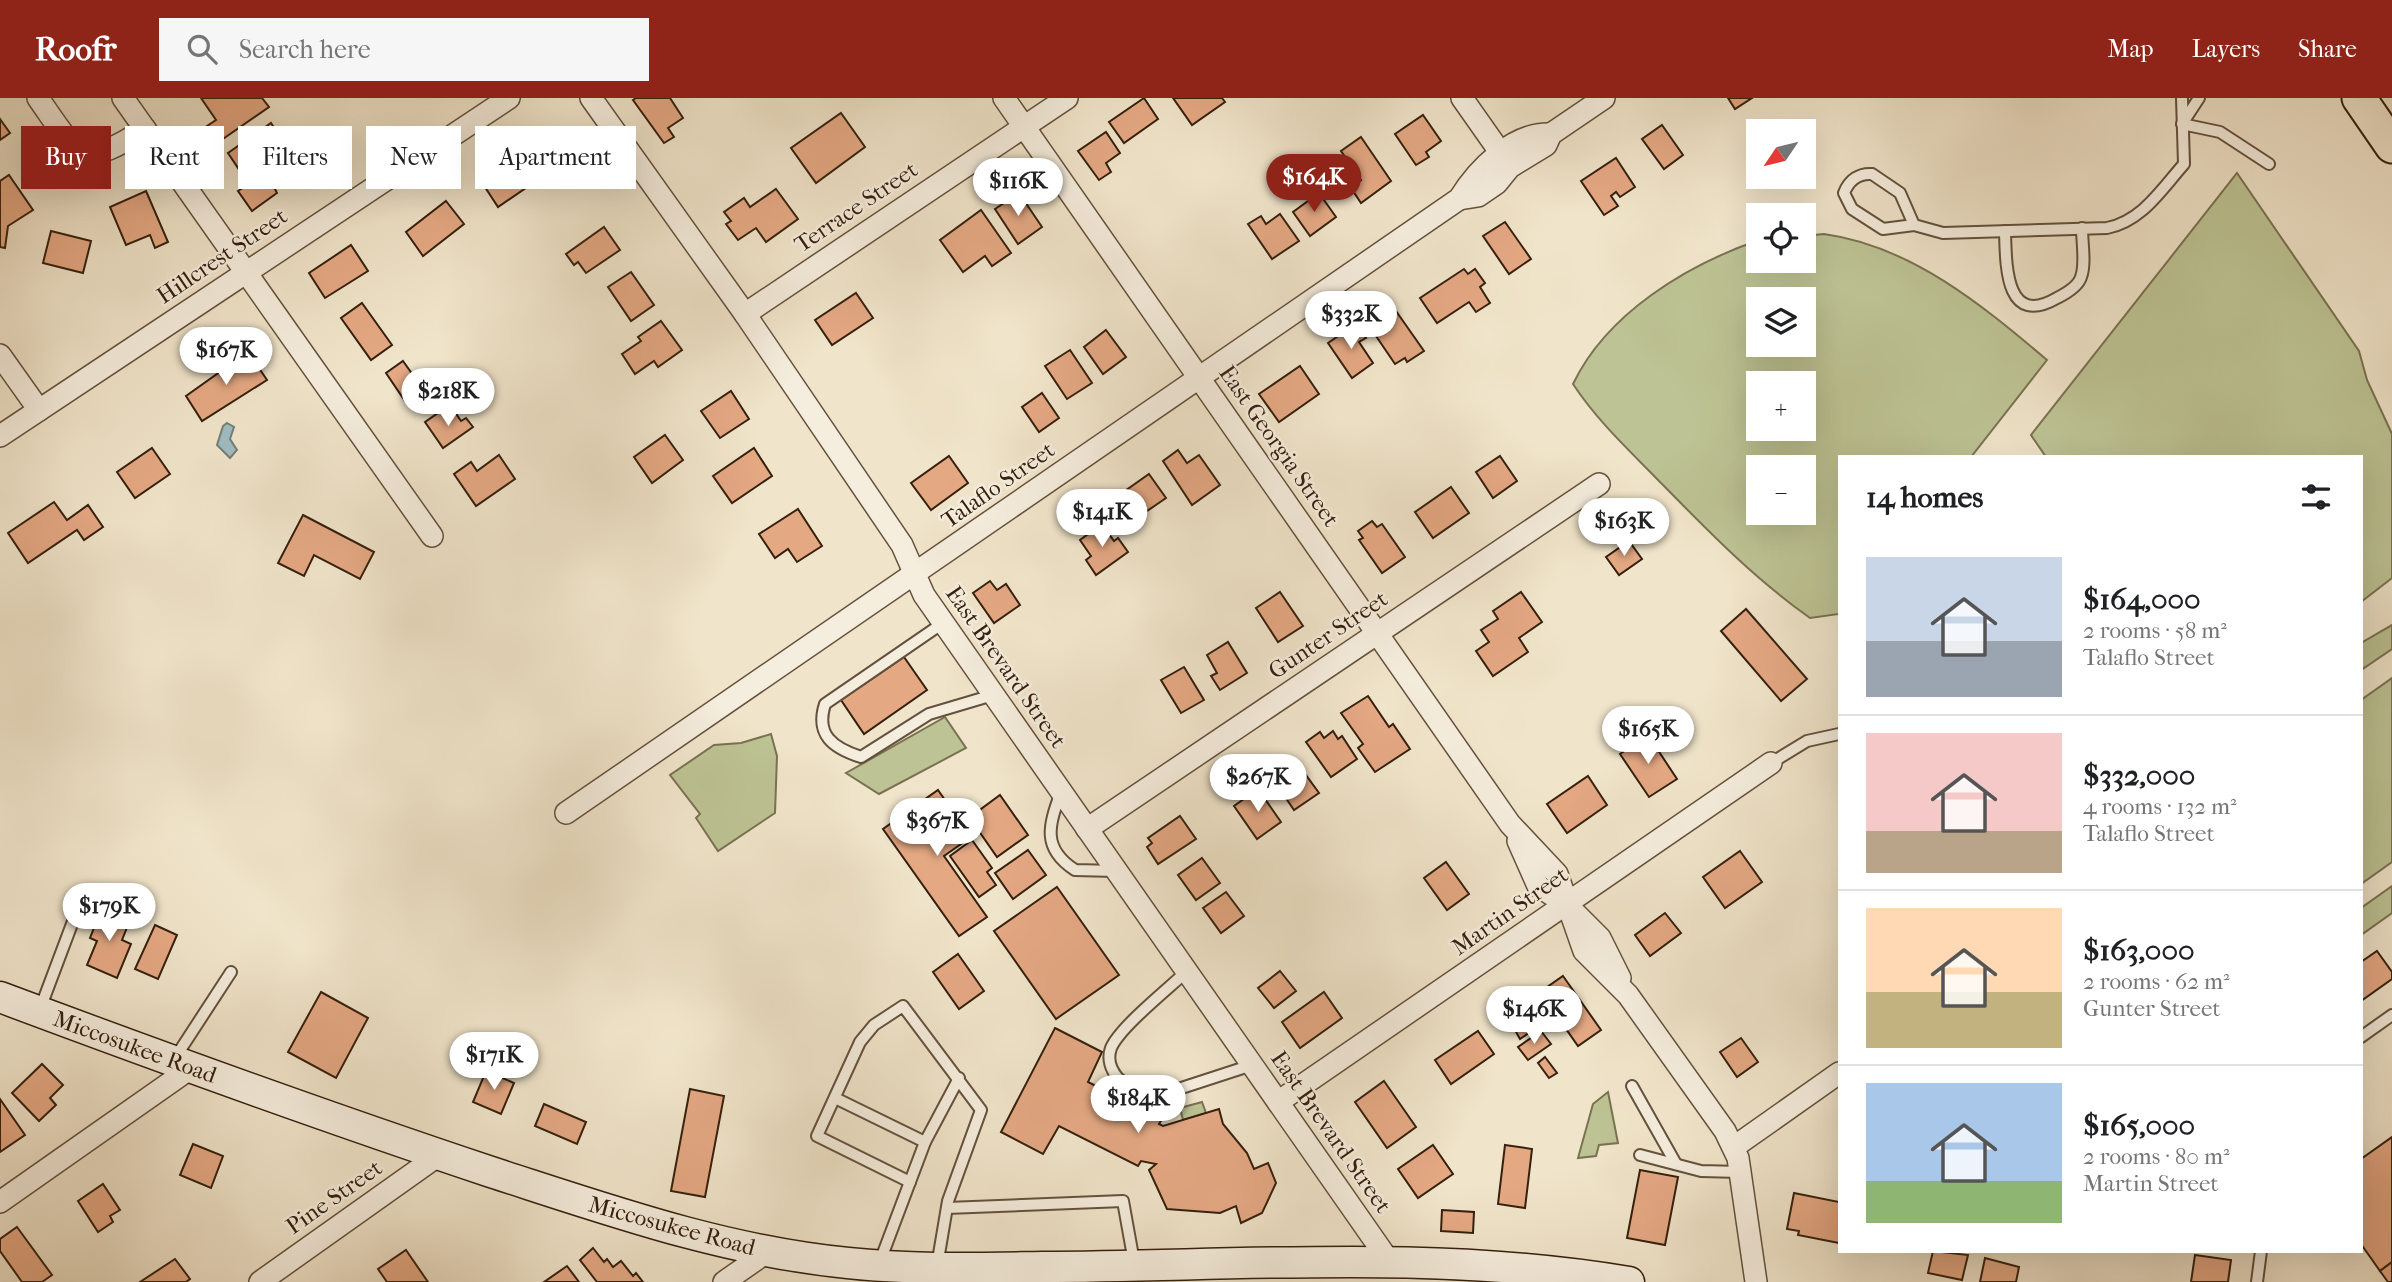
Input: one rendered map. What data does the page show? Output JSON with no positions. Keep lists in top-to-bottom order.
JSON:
{
  "streets": {
    "street": [
      "Terrace Street",
      "Hillcrest Street",
      "East Georgia Street",
      "Talaflo Street",
      "Gunter Street",
      "East Brevard Street",
      "Martin Street",
      "Miccosukee Road",
      "Pine Street"
    ]
  },
  "crossings": [
    ["Terrace Street", "East Georgia Street"],
    ["Terrace Street", "East Brevard Street"],
    ["East Georgia Street", "Talaflo Street"],
    ["East Georgia Street", "Gunter Street"],
    ["East Georgia Street", "Martin Street"],
    ["Talaflo Street", "East Brevard Street"],
    ["Gunter Street", "East Brevard Street"],
    ["East Brevard Street", "Martin Street"],
    ["East Brevard Street", "Miccosukee Road"],
    ["Miccosukee Road", "Pine Street"]
  ],
  "north": "bottom left",
  "page": {
    "header": "Roofr",
    "search": "Search here",
    "nav": ["Map", "Layers", "Share"],
    "map_buttons": ["+", "−"],
    "chip": [
      "Buy",
      "Rent",
      "Filters",
      "New",
      "Apartment"
    ],
    "price": [
      "$164K",
      "$116K",
      "$332K",
      "$167K",
      "$218K",
      "$141K",
      "$163K",
      "$165K",
      "$267K",
      "$367K",
      "$179K",
      "$146K",
      "$171K",
      "$184K"
    ],
    "heading": "14 homes",
    "list": [
      {
        "name": "$164,000",
        "note": "2 rooms · 58 m² · Talaflo Street"
      },
      {
        "name": "$332,000",
        "note": "4 rooms · 132 m² · Talaflo Street"
      },
      {
        "name": "$163,000",
        "note": "2 rooms · 62 m² · Gunter Street"
      },
      {
        "name": "$165,000",
        "note": "2 rooms · 80 m² · Martin Street"
      }
    ]
  }
}
